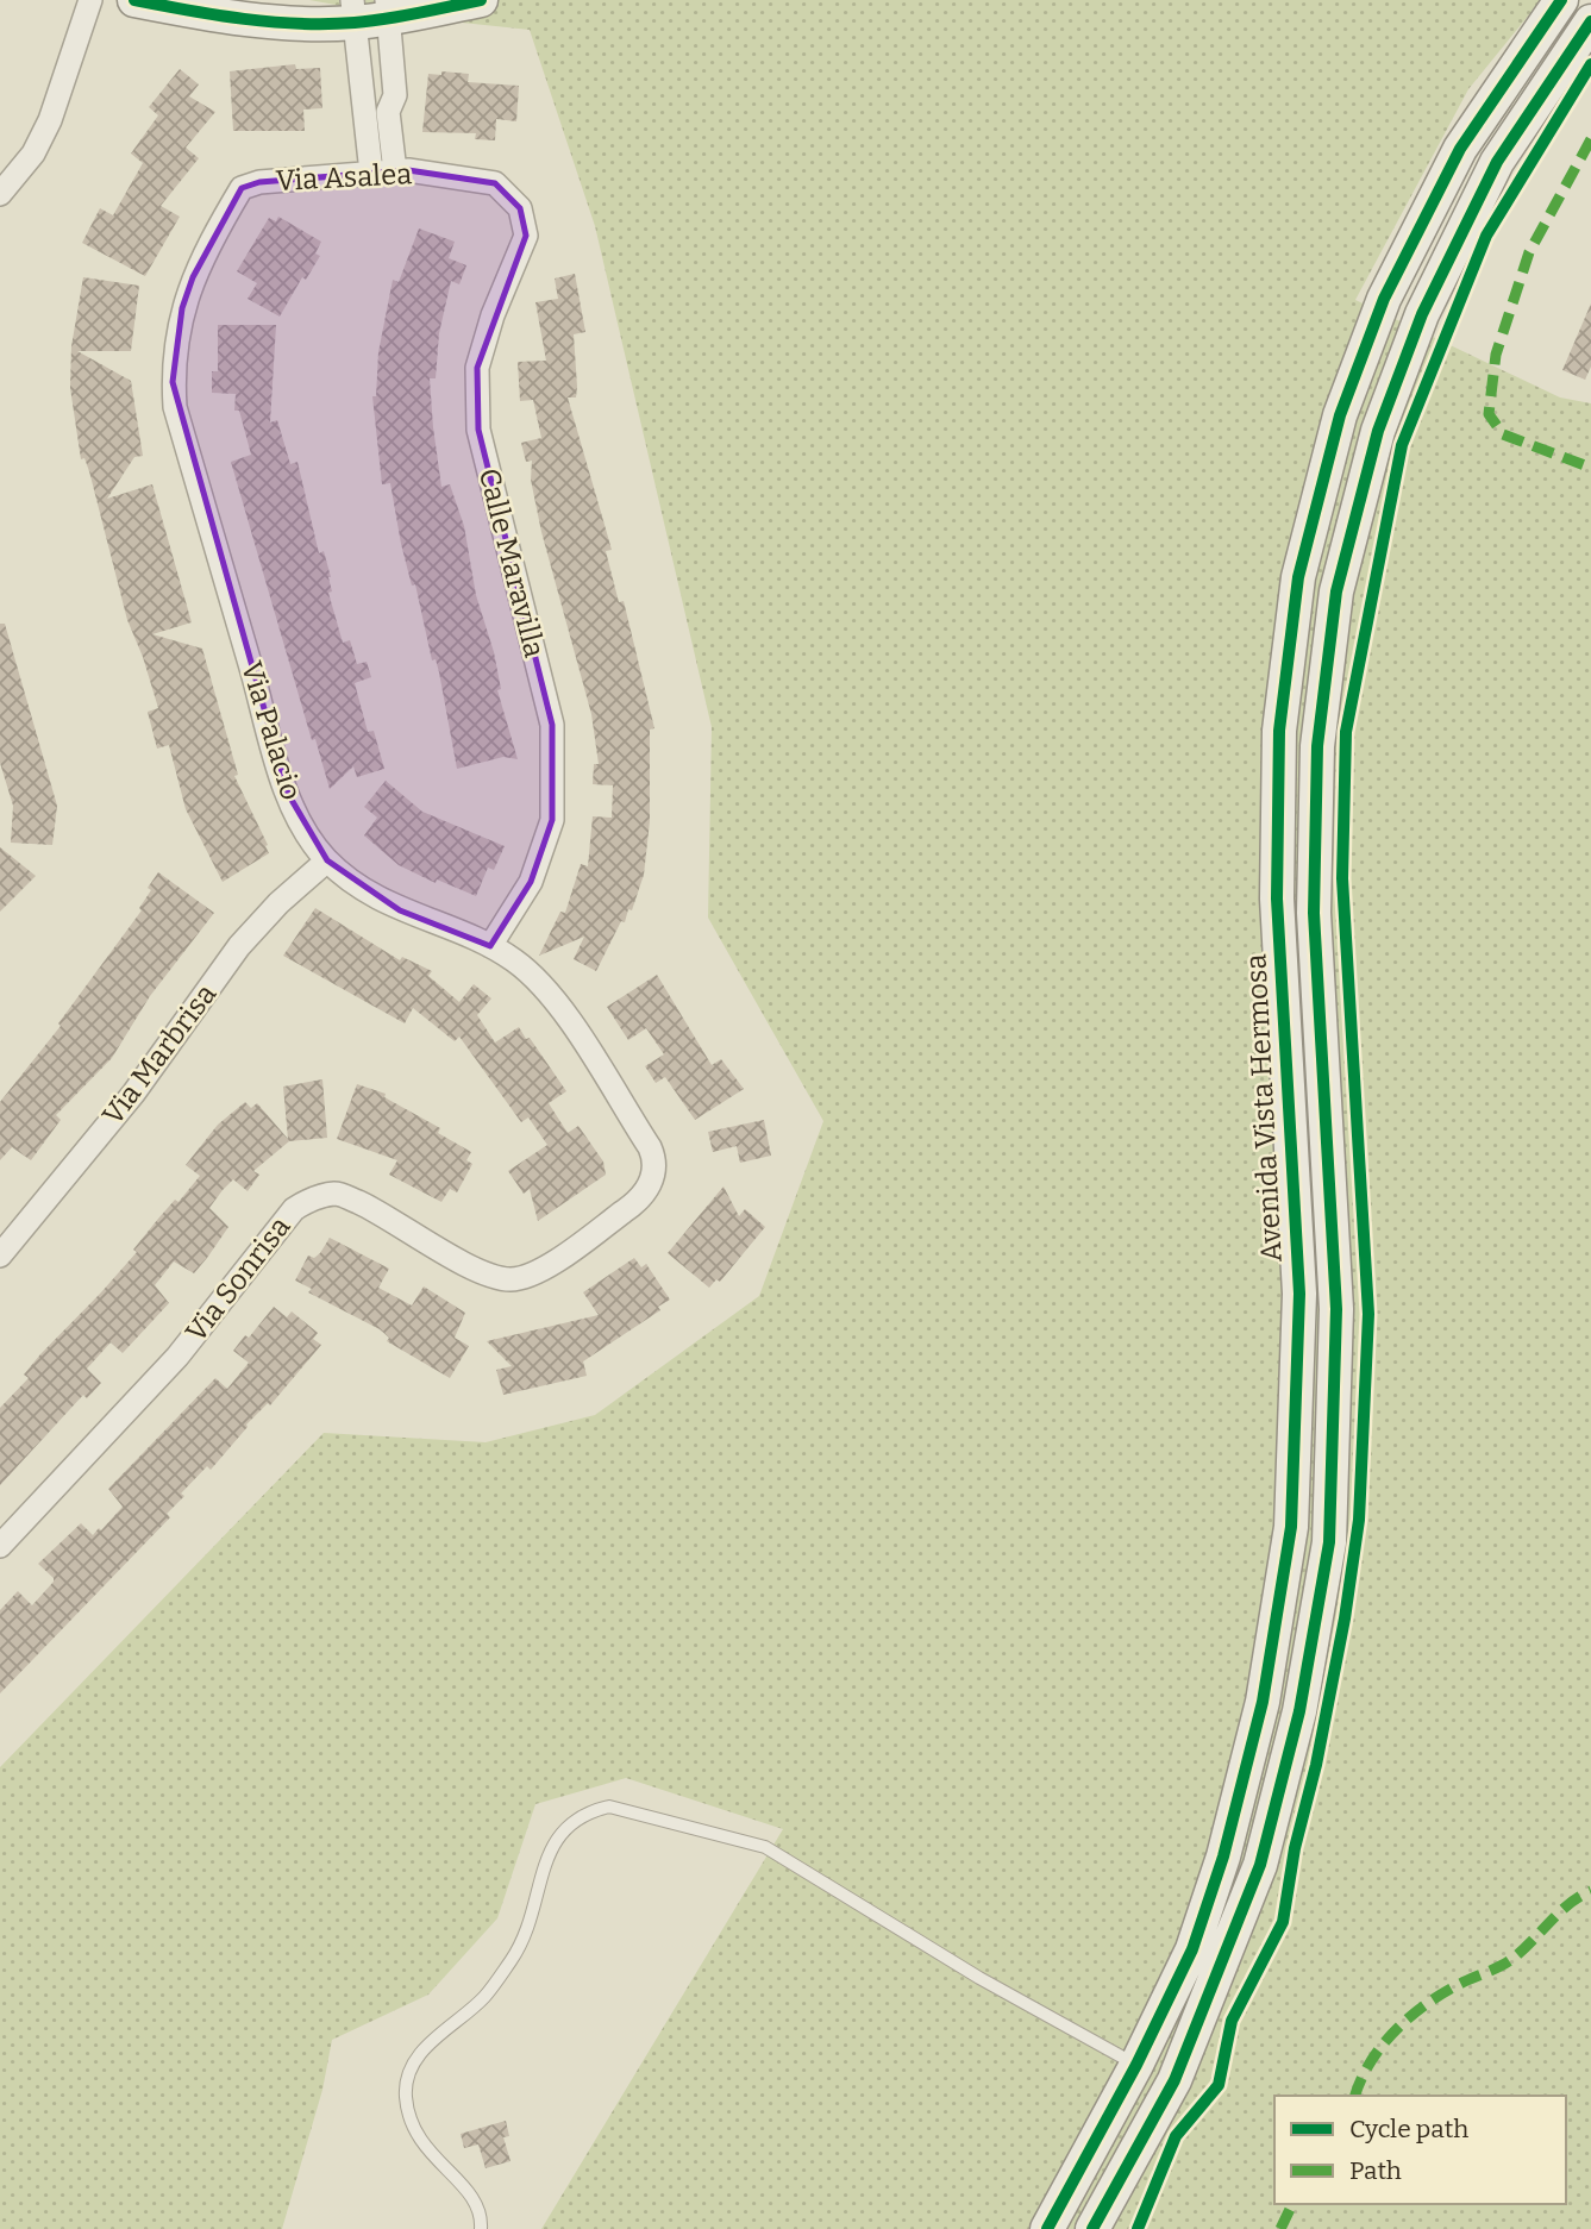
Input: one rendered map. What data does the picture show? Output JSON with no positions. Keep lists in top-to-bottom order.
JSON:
{
  "streets": {
    "main road": ["Avenida Vista Hermosa"],
    "street": [
      "Via Asalea",
      "Calle Maravilla",
      "Via Palacio",
      "Via Marbrisa",
      "Via Sonrisa"
    ]
  },
  "crossings": [
    ["Via Asalea", "Calle Maravilla"],
    ["Via Asalea", "Via Palacio"],
    ["Calle Maravilla", "Via Palacio"],
    ["Via Palacio", "Via Marbrisa"],
    ["Via Palacio", "Via Sonrisa"]
  ],
  "legend": ["Cycle path", "Path"]
}
